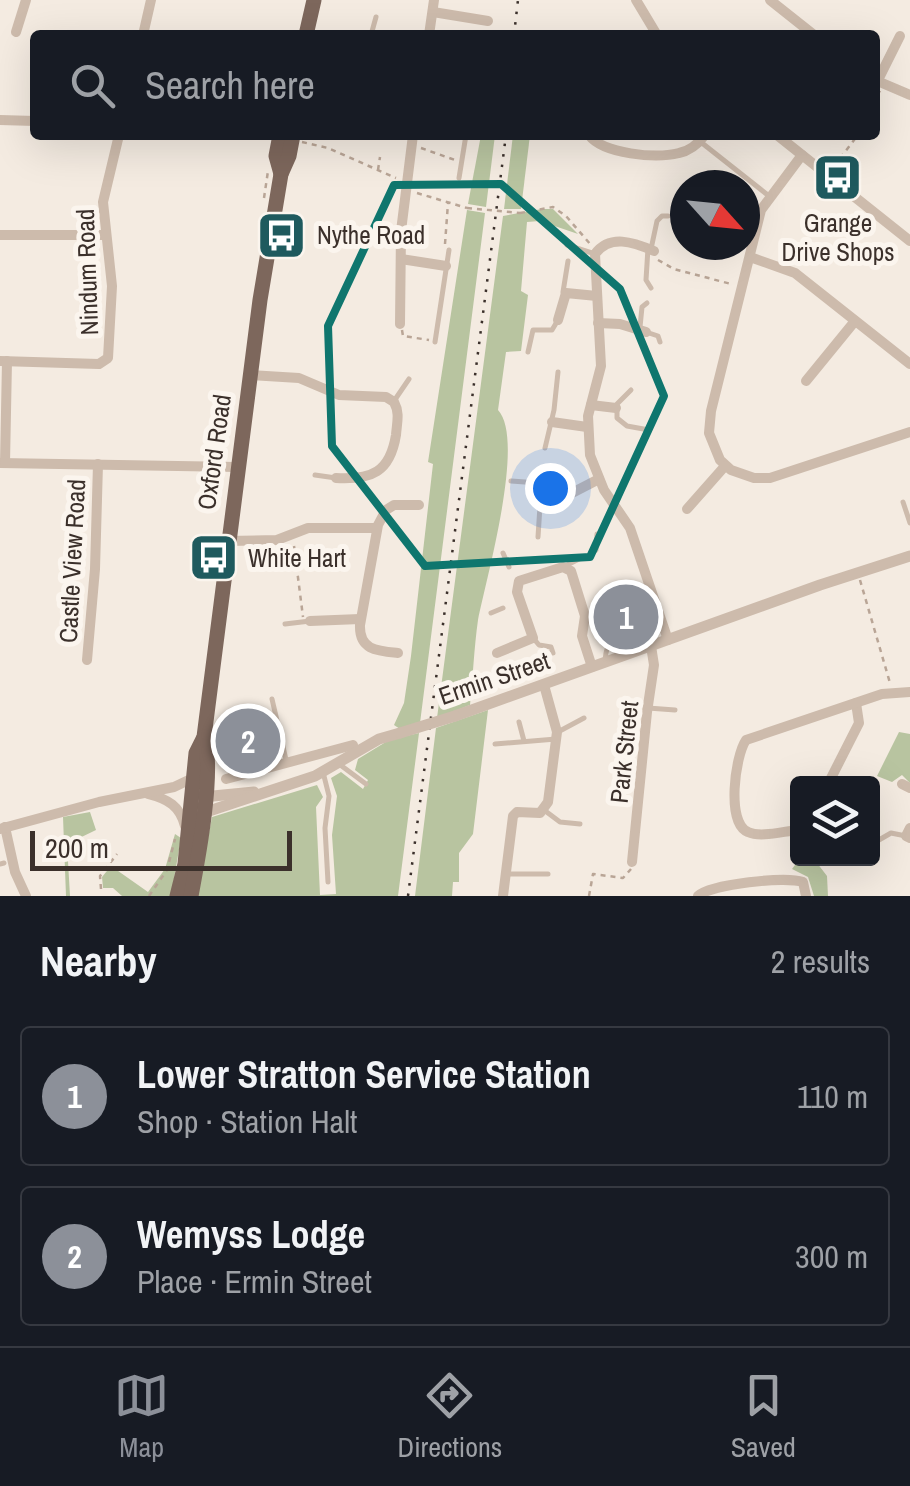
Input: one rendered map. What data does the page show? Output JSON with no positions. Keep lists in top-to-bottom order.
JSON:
{
  "streets": {
    "main road": ["Oxford Road"],
    "street": [
      "Nindum Road",
      "Castle View Road",
      "Ermin Street",
      "Park Street"
    ]
  },
  "crossings": [
    ["Oxford Road", "Ermin Street"],
    ["Ermin Street", "Park Street"]
  ],
  "places": {
    "bus stop": ["Grange Drive Shops", "Nythe Road", "White Hart"]
  },
  "scale_bar": "200 m",
  "north": "bottom right",
  "page": {
    "search": "Search here",
    "pins": ["1", "2"],
    "scale": "200 m",
    "heading": ["Nearby", "2 results"],
    "list": [
      {
        "mark": "1",
        "name": "Lower Stratton Service Station",
        "note": "Shop · Station Halt",
        "value": "110 m"
      },
      {
        "mark": "2",
        "name": "Wemyss Lodge",
        "note": "Place · Ermin Street",
        "value": "300 m"
      }
    ],
    "nav": ["Map", "Directions", "Saved"]
  }
}
